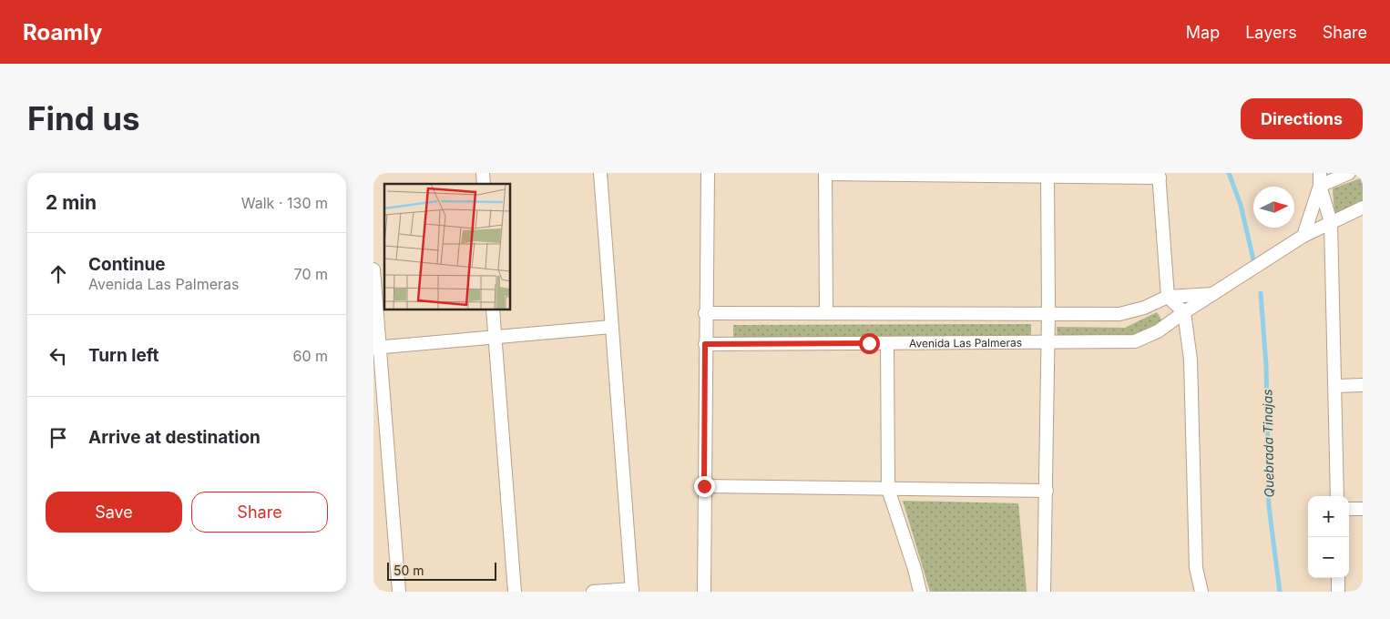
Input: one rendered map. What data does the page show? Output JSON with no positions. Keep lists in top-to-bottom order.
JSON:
{
  "streets": {
    "street": ["Avenida Las Palmeras"]
  },
  "water": ["Quebrada Tinajas"],
  "scale_bar": "50 m",
  "north": "right",
  "page": {
    "header": "Roamly",
    "nav": ["Map", "Layers", "Share"],
    "buttons": [
      "Directions",
      ["Save", "Share"]
    ],
    "title": "Find us",
    "heading": ["2 min", "Walk · 130 m"],
    "list": [
      ["Continue", "Avenida Las Palmeras", "70 m"],
      ["Turn left", "60 m"],
      "Arrive at destination"
    ],
    "map_buttons": ["+", "−"],
    "scale": "50 m"
  }
}
